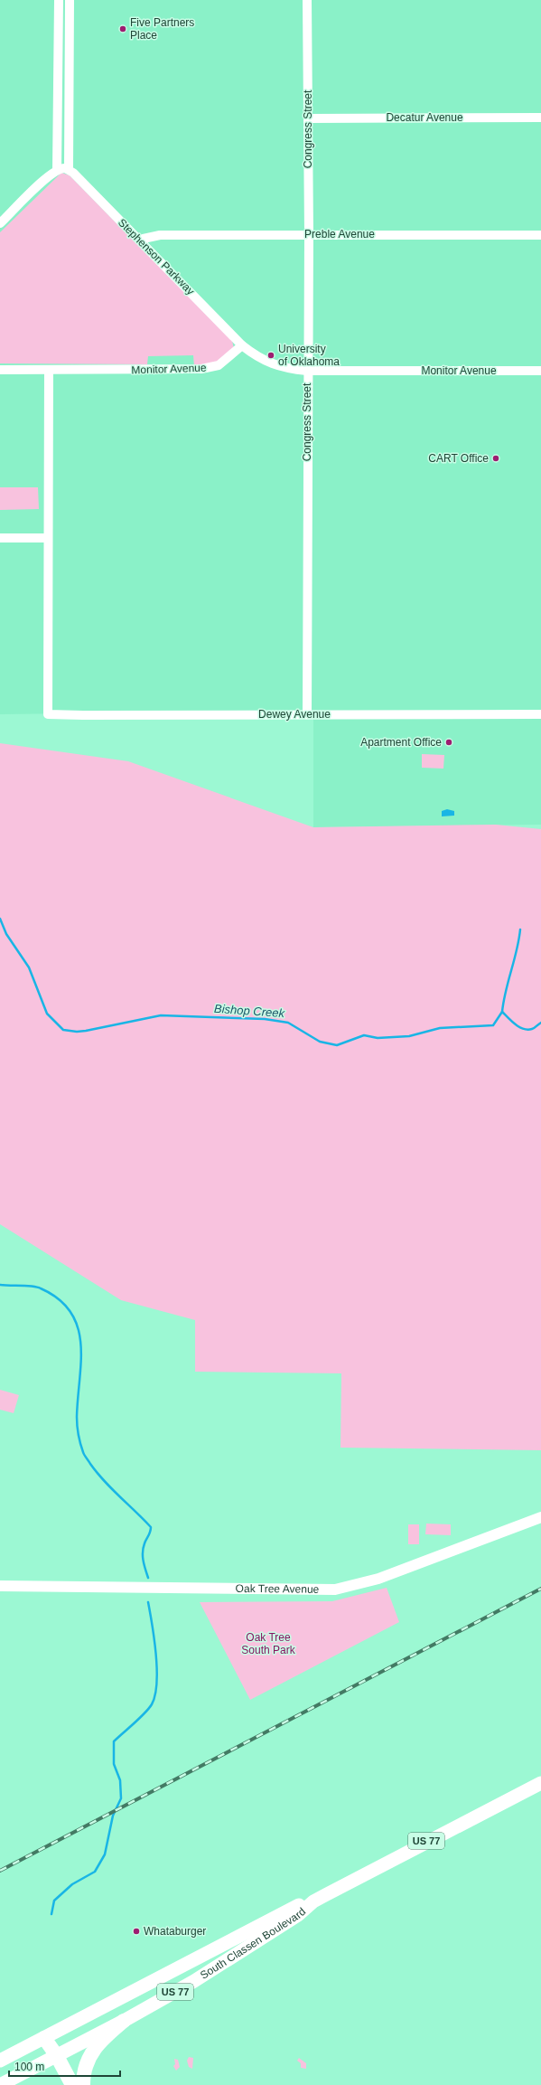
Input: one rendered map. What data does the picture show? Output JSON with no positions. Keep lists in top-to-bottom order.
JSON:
{
  "streets": {
    "main road": ["US 77", "South Classen Boulevard"],
    "street": [
      "Decatur Avenue",
      "Congress Street",
      "Preble Avenue",
      "Stephenson Parkway",
      "Monitor Avenue",
      "Dewey Avenue",
      "Oak Tree Avenue"
    ]
  },
  "crossings": [
    ["Decatur Avenue", "Congress Street"],
    ["Congress Street", "Preble Avenue"],
    ["Congress Street", "Monitor Avenue"],
    ["Congress Street", "Dewey Avenue"],
    ["Preble Avenue", "Stephenson Parkway"],
    ["Stephenson Parkway", "Monitor Avenue"]
  ],
  "water": ["Bishop Creek"],
  "parks": ["Oak Tree South Park"],
  "places": [
    "Five Partners Place",
    "University of Oklahoma",
    "CART Office",
    "Apartment Office",
    "Whataburger"
  ],
  "scale_bar": "100 m"
}
